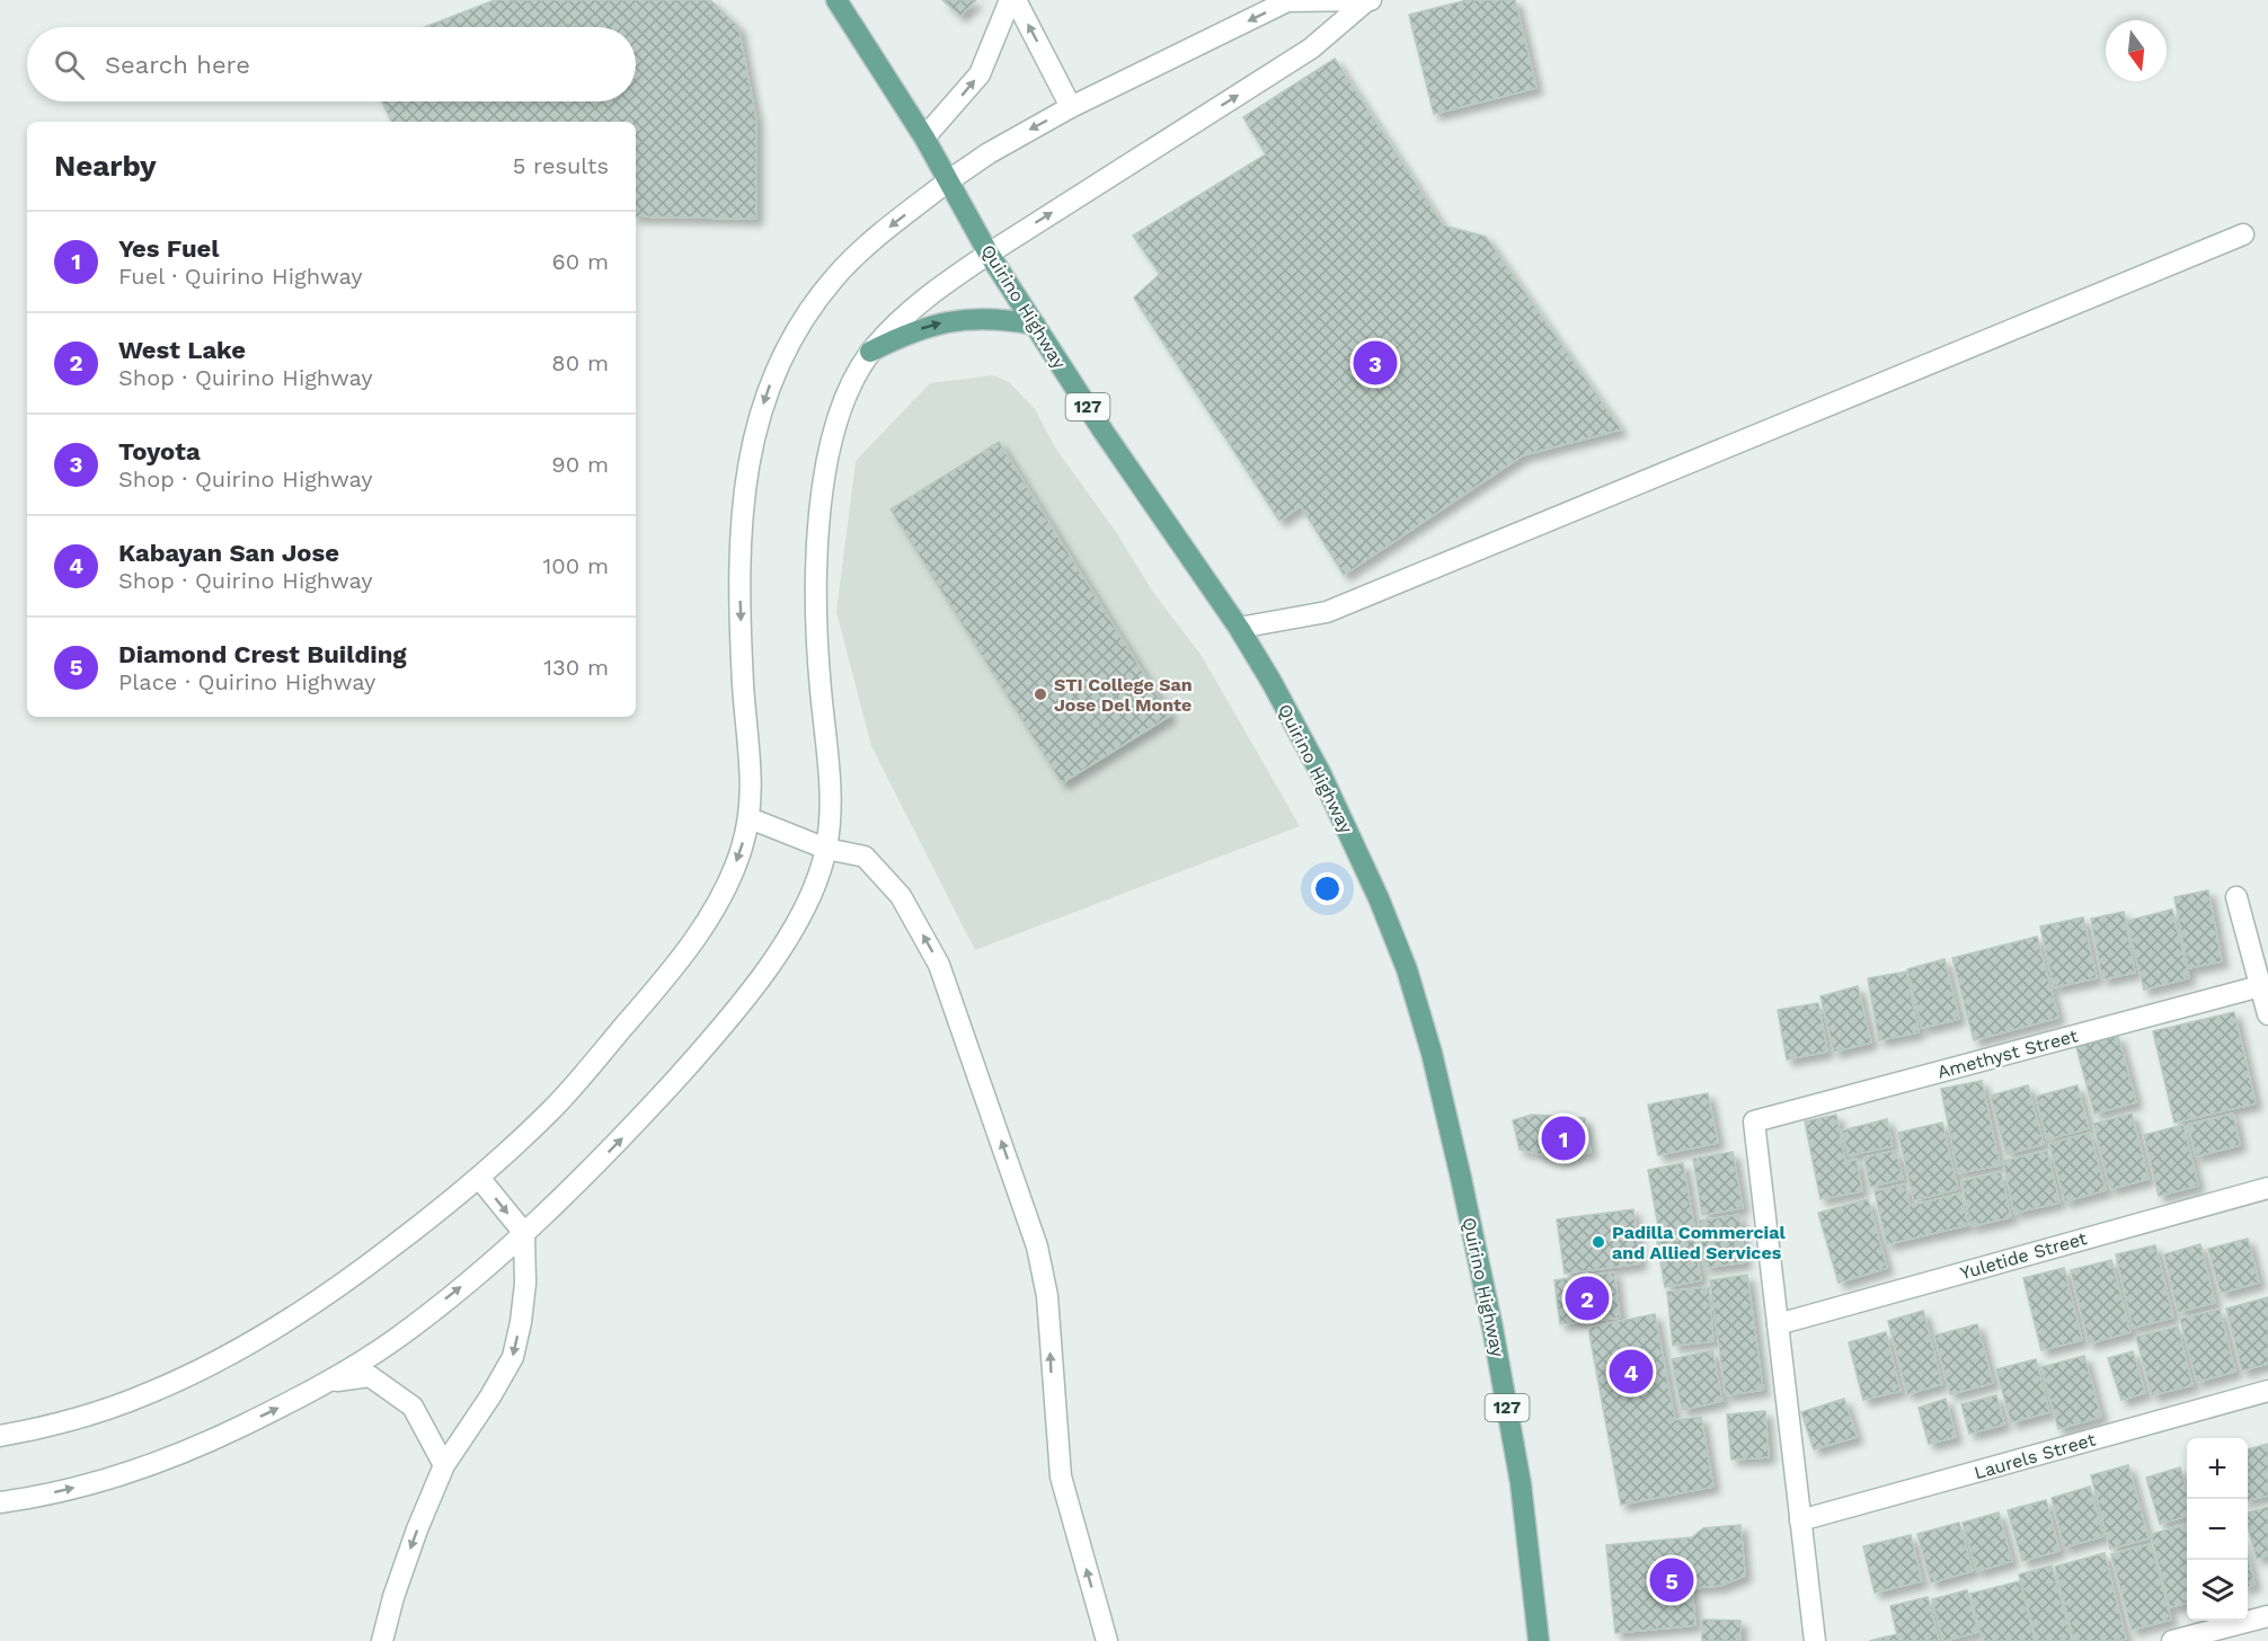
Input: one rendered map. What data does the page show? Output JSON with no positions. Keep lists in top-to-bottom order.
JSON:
{
  "streets": {
    "main road": ["Quirino Highway", "127"],
    "street": ["Amethyst Street", "Yuletide Street", "Laurels Street"]
  },
  "crossings": [
    ["Amethyst Street", "Yuletide Street"]
  ],
  "places": ["STI College San Jose Del Monte", "Padilla Commercial and Allied Services"],
  "north": "bottom",
  "page": {
    "search": "Search here",
    "heading": ["Nearby", "5 results"],
    "list": [
      {
        "mark": "1",
        "name": "Yes Fuel",
        "note": "Fuel · Quirino Highway",
        "value": "60 m"
      },
      {
        "mark": "2",
        "name": "West Lake",
        "note": "Shop · Quirino Highway",
        "value": "80 m"
      },
      {
        "mark": "3",
        "name": "Toyota",
        "note": "Shop · Quirino Highway",
        "value": "90 m"
      },
      {
        "mark": "4",
        "name": "Kabayan San Jose",
        "note": "Shop · Quirino Highway",
        "value": "100 m"
      },
      {
        "mark": "5",
        "name": "Diamond Crest Building",
        "note": "Place · Quirino Highway",
        "value": "130 m"
      }
    ],
    "pins": [
      "3",
      "1",
      "2",
      "4",
      "5"
    ],
    "map_buttons": ["+", "−"]
  }
}
